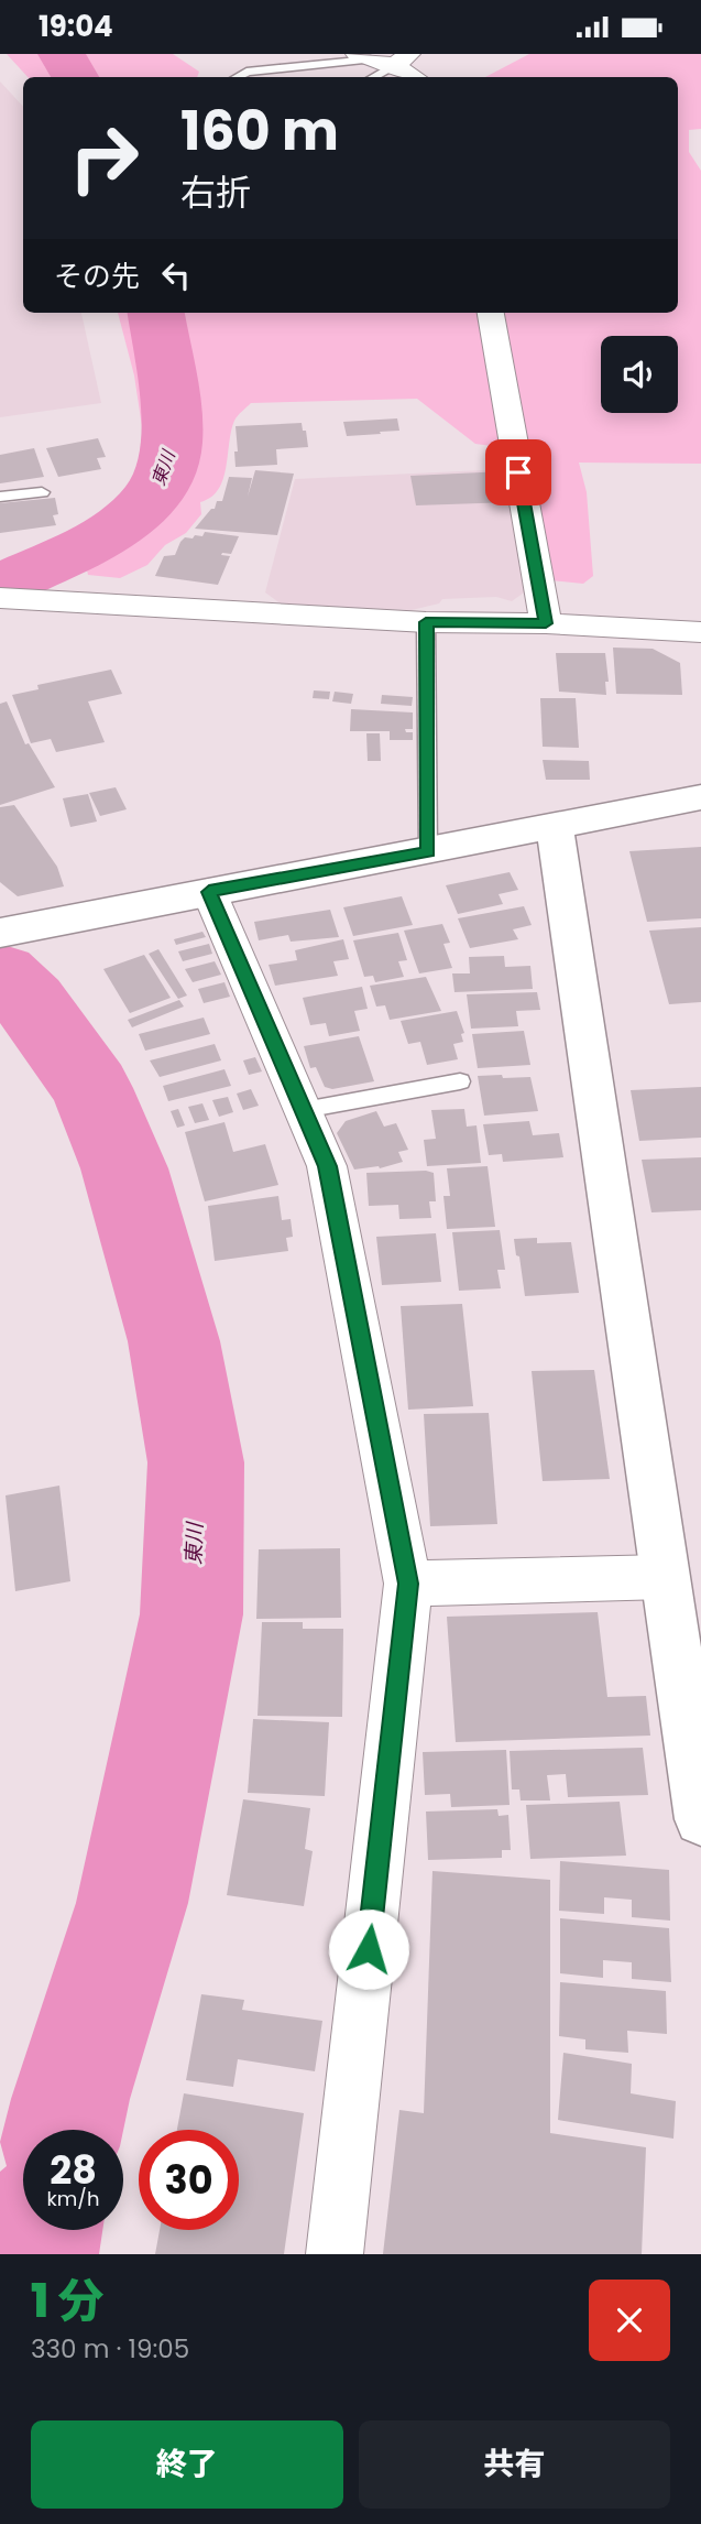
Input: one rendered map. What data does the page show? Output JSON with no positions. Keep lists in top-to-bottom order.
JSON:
{
  "water": ["東川"],
  "page": {
    "status": "19:04",
    "turn": ["160 m", "右折"],
    "then": "その先",
    "speed": "28 km/h",
    "limit": "30",
    "heading": ["1 分", "330 m · 19:05"],
    "buttons": ["終了", "共有"]
  }
}
